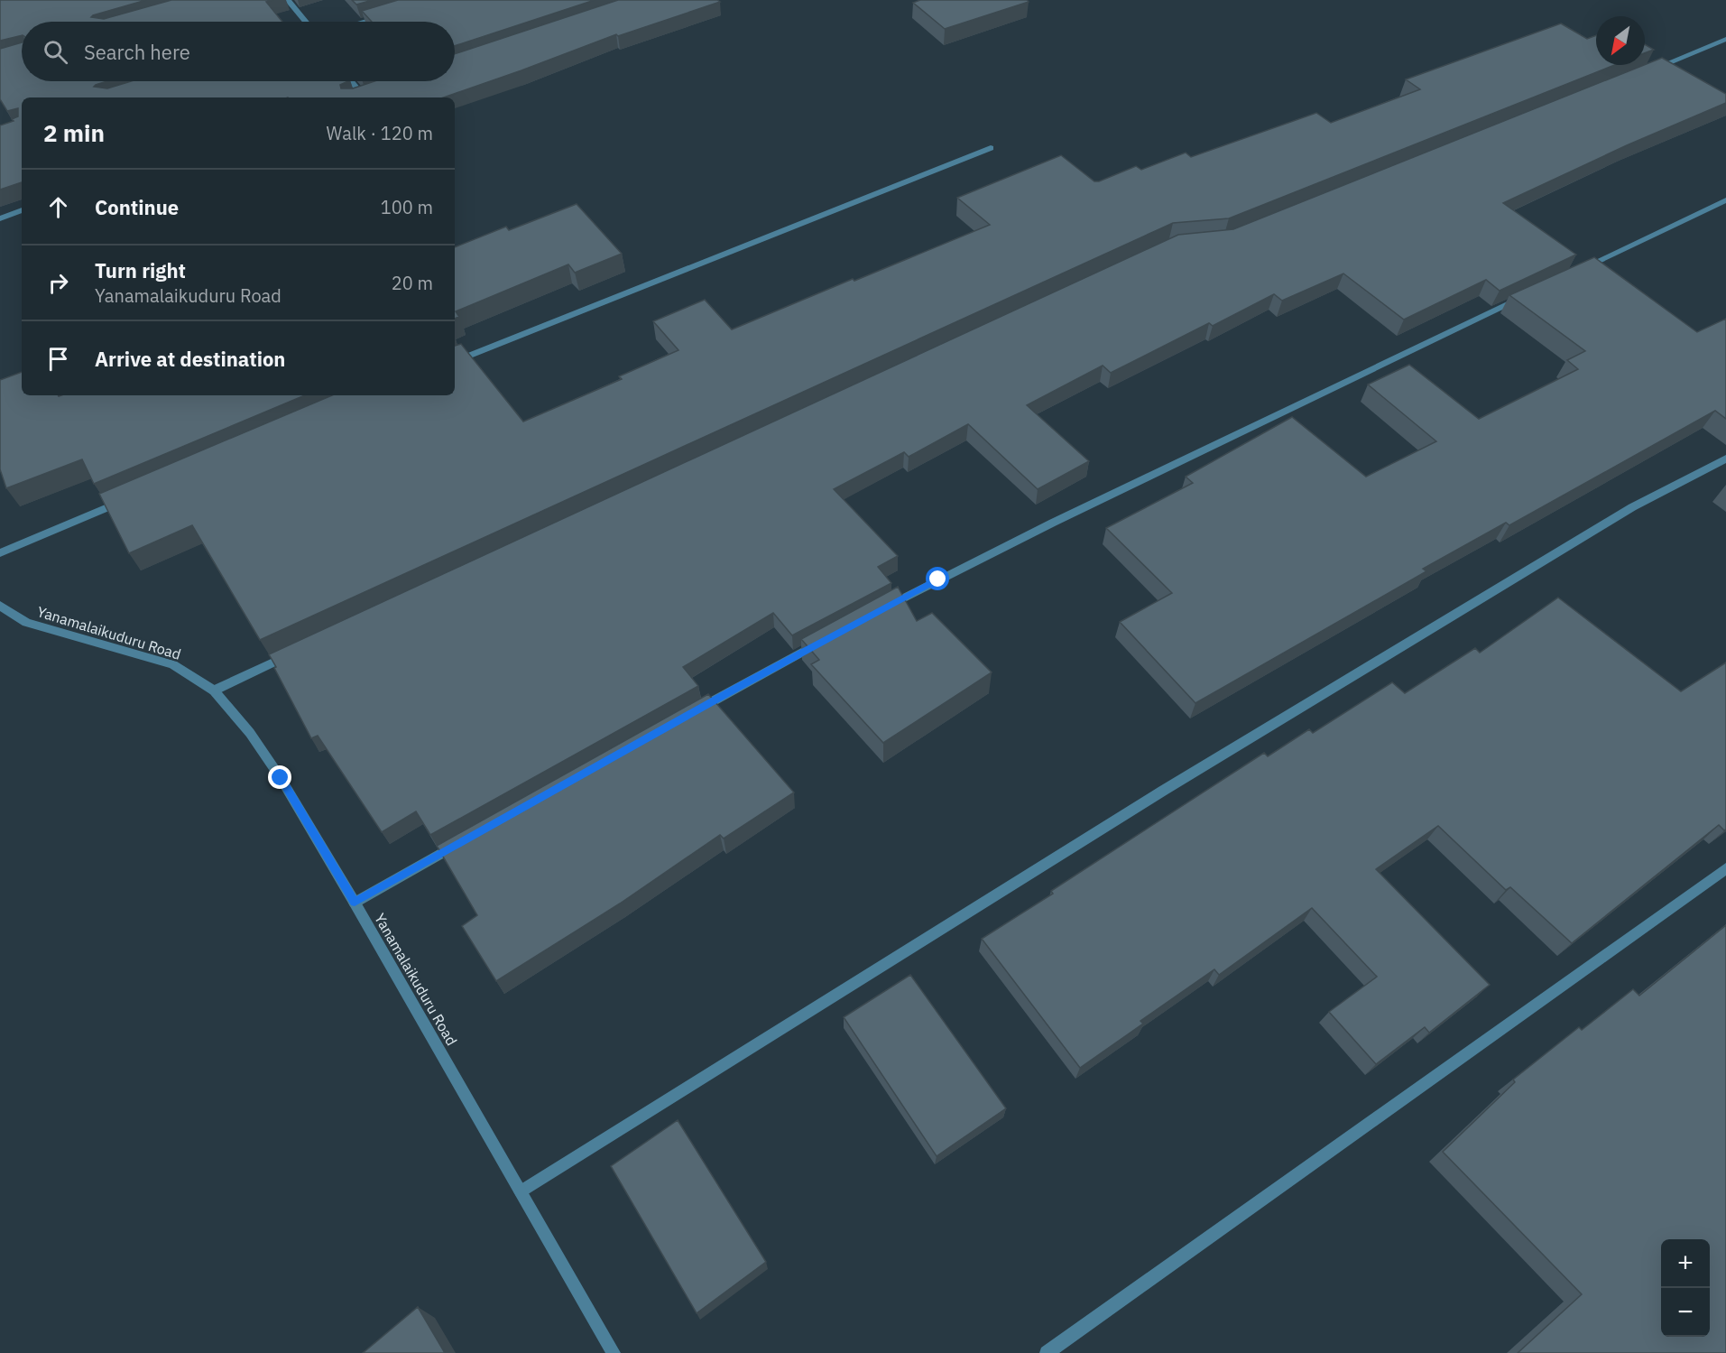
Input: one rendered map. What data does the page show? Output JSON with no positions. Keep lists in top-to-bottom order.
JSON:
{
  "streets": {
    "street": ["Yanamalaikuduru Road"]
  },
  "north": "bottom left",
  "page": {
    "search": "Search here",
    "heading": ["2 min", "Walk · 120 m"],
    "list": [
      ["Continue", "100 m"],
      ["Turn right", "Yanamalaikuduru Road", "20 m"],
      "Arrive at destination"
    ],
    "map_buttons": ["+", "−"]
  }
}
